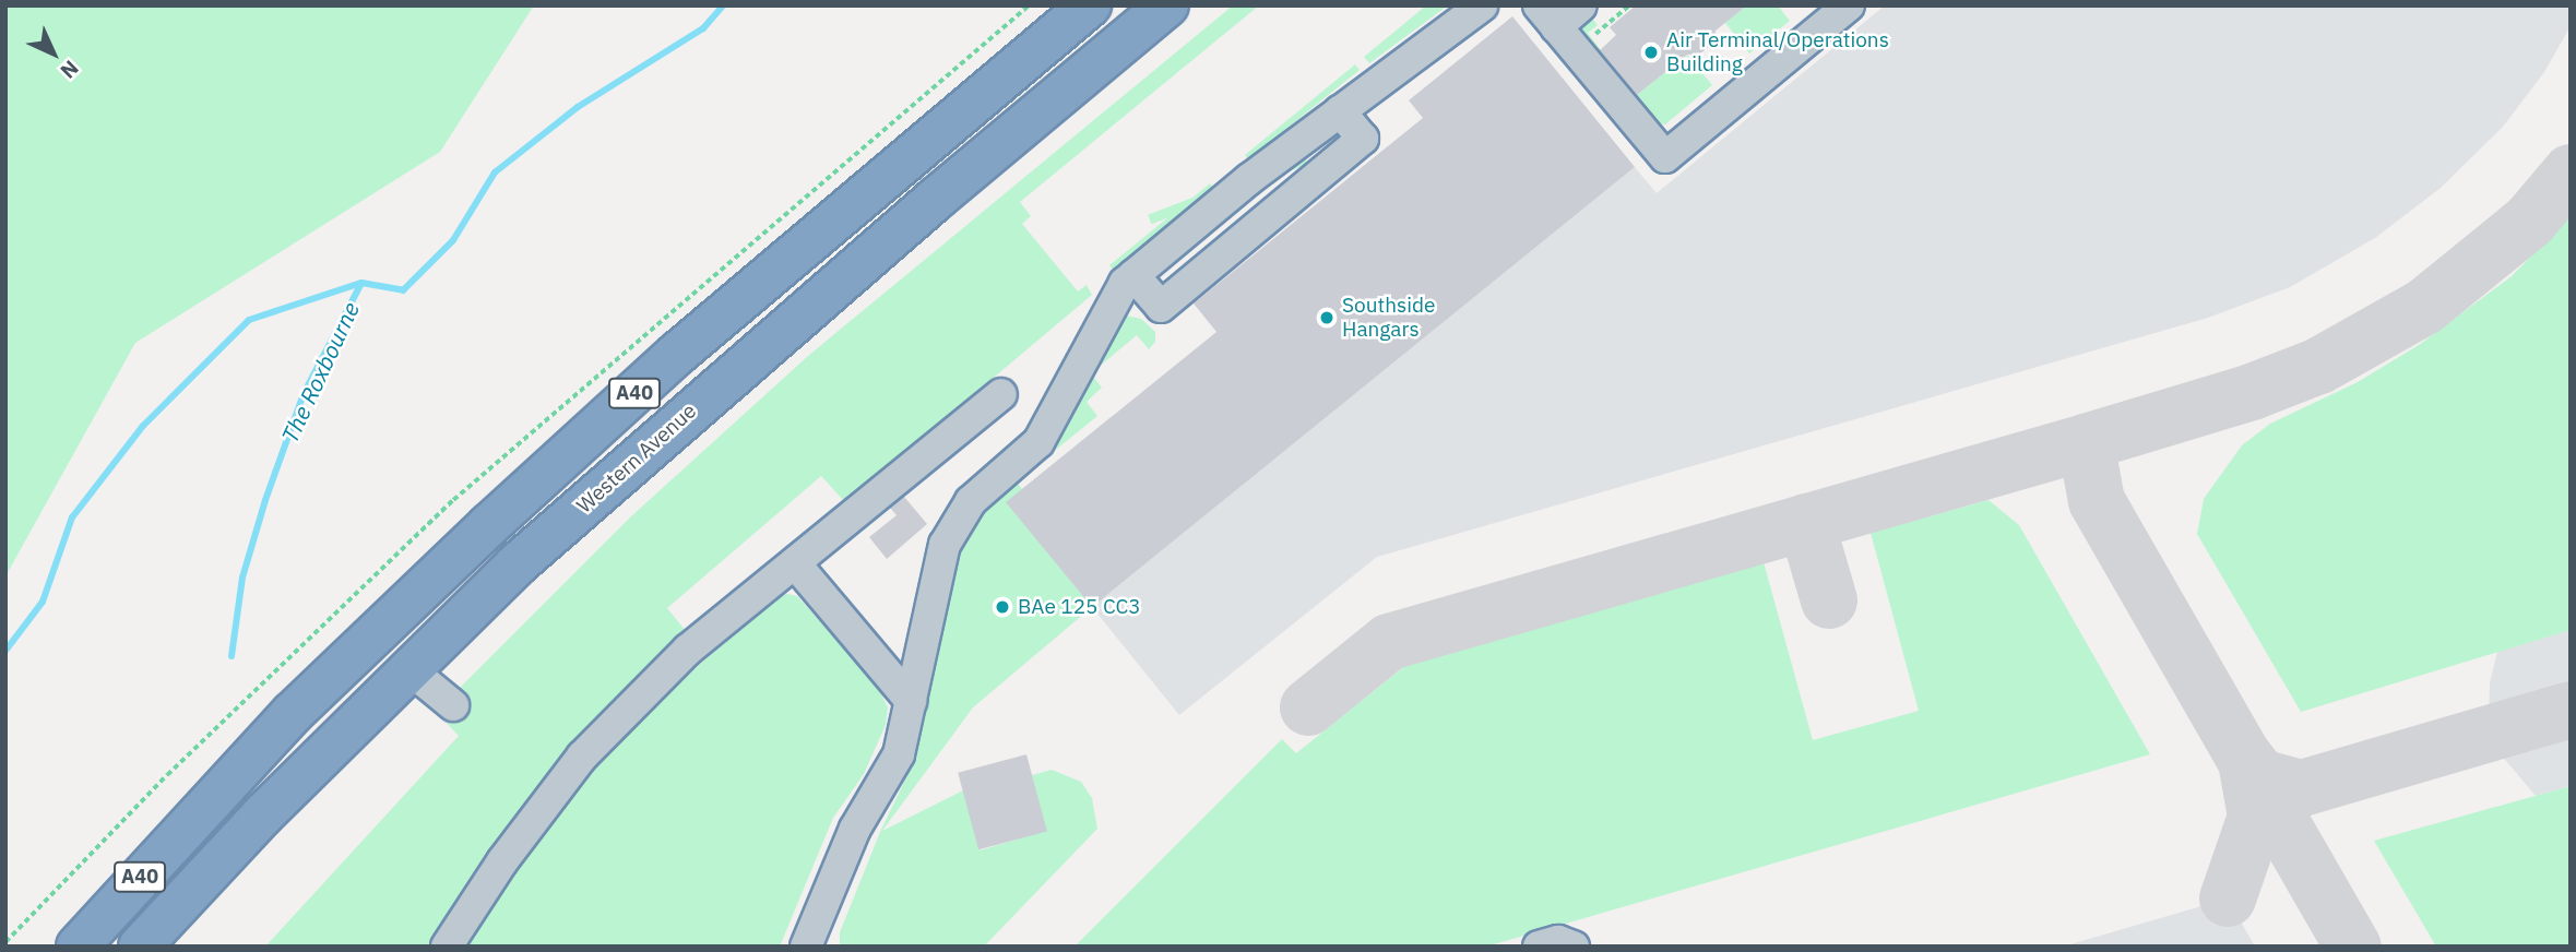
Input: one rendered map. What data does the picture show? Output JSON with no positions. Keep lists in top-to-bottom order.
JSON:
{
  "streets": {
    "highway": ["A40", "Western Avenue"]
  },
  "water": ["The Roxbourne"],
  "places": ["Air Terminal/Operations Building", "Southside Hangars", "BAe 125 CC3"],
  "north": "bottom right"
}
